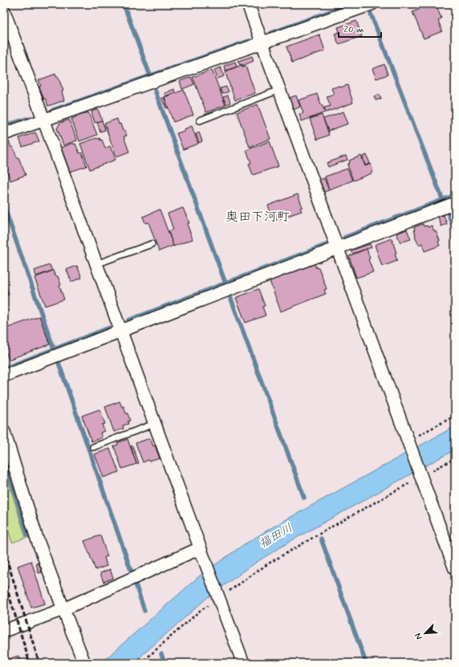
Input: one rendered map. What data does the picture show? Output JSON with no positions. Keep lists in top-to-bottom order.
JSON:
{
  "districts": ["奥田下河町"],
  "water": ["福田川"],
  "scale_bar": "20 m",
  "north": "bottom left"
}
